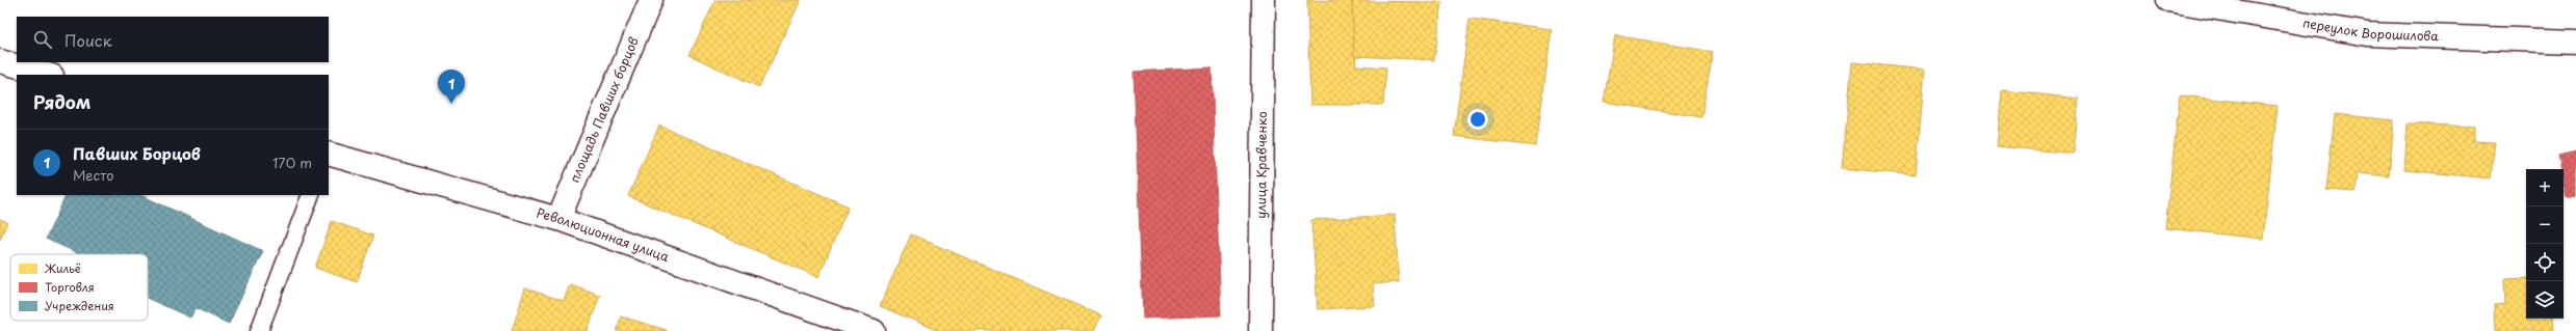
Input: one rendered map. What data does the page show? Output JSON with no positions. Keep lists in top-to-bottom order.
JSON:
{
  "streets": {
    "street": [
      "переулок Ворошилова",
      "площадь Павших борцов",
      "улица Кравченко",
      "Революционная улица"
    ]
  },
  "crossings": [
    ["площадь Павших борцов", "Революционная улица"]
  ],
  "legend": ["Жильё", "Торговля", "Учреждения"],
  "page": {
    "search": "Поиск",
    "pins": "1",
    "heading": "Рядом",
    "list": [
      {
        "mark": "1",
        "name": "Павших Борцов",
        "note": "Место",
        "value": "170 m"
      }
    ],
    "map_buttons": ["+", "−"]
  }
}
